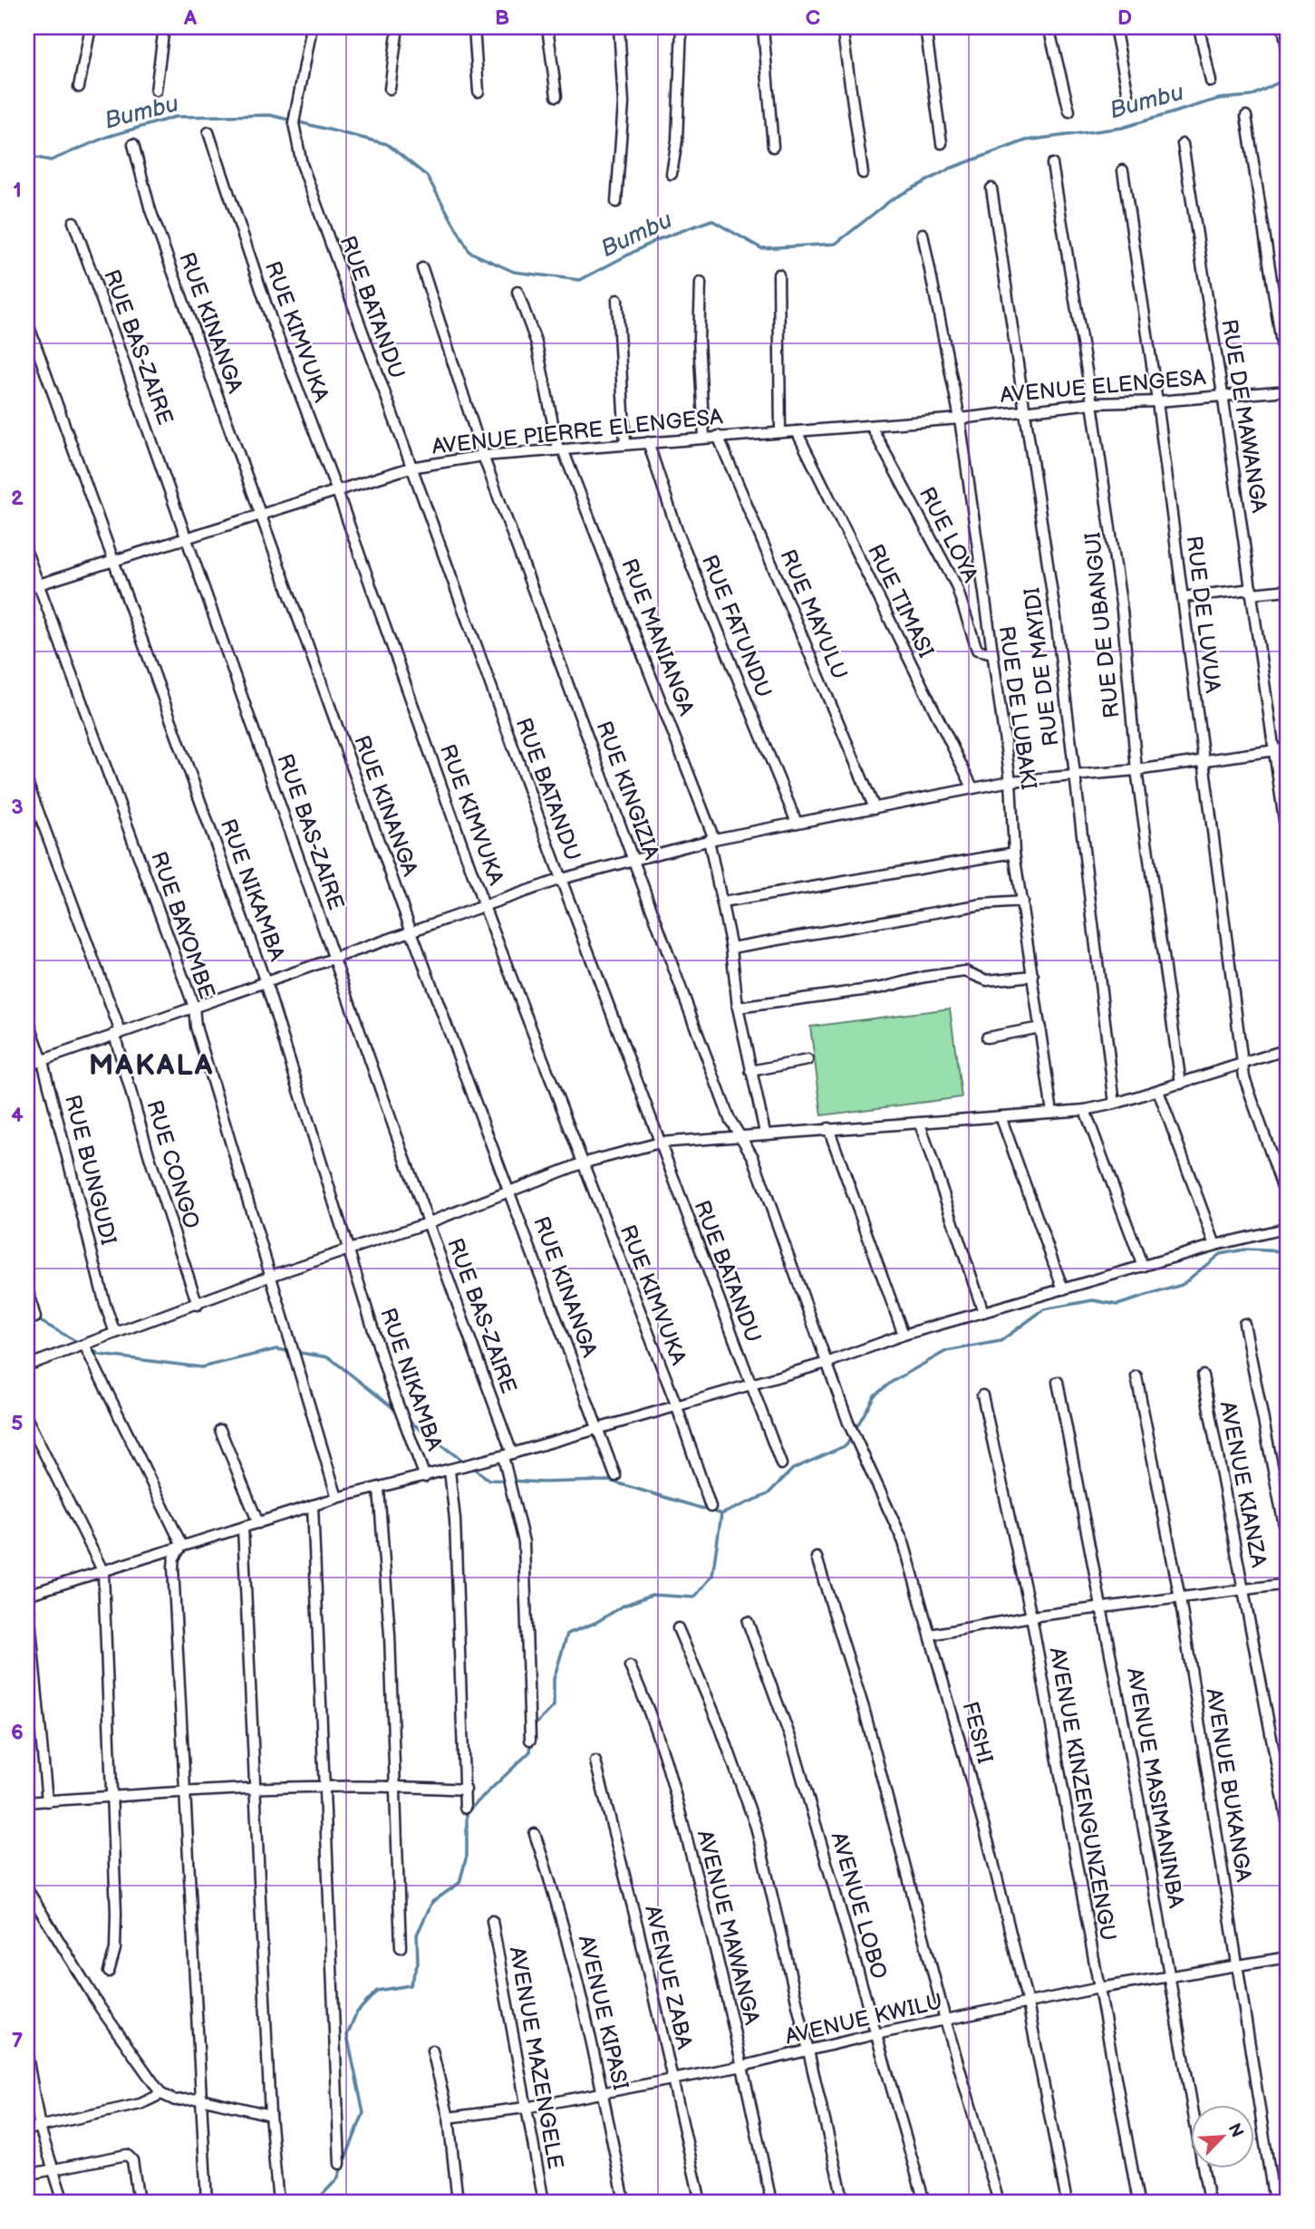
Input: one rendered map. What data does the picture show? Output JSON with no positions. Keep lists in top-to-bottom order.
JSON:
{
  "streets": {
    "street": [
      "RUE BATANDU",
      "RUE KINANGA",
      "RUE KIMVUKA",
      "RUE BAS-ZAIRE",
      "AVENUE ELENGESA",
      "RUE DE MAWANGA",
      "AVENUE PIERRE ELENGESA",
      "RUE LOYA",
      "RUE TIMASI",
      "RUE MAYULU",
      "RUE DE LUVUA",
      "RUE DE UBANGUI",
      "RUE FATUNDU",
      "RUE MANIANGA",
      "RUE DE MAYIDI",
      "RUE DE LUBAKI",
      "RUE KINGIZIA",
      "RUE NIKAMBA",
      "RUE BAYOMBE",
      "RUE CONGO",
      "RUE BUNGUDI",
      "AVENUE KIANZA",
      "FESHI",
      "AVENUE BUKANGA",
      "AVENUE MASIMANINBA",
      "AVENUE KINZENGUNZENGU",
      "AVENUE LOBO",
      "AVENUE MAWANGA",
      "AVENUE ZABA",
      "AVENUE KIPASI",
      "AVENUE KWILU",
      "AVENUE MAZENGELE"
    ]
  },
  "crossings": [
    ["RUE BATANDU", "AVENUE PIERRE ELENGESA"],
    ["RUE KINANGA", "AVENUE PIERRE ELENGESA"],
    ["RUE KIMVUKA", "AVENUE PIERRE ELENGESA"],
    ["RUE BAS-ZAIRE", "AVENUE PIERRE ELENGESA"],
    ["AVENUE ELENGESA", "RUE DE MAWANGA"],
    ["AVENUE ELENGESA", "AVENUE PIERRE ELENGESA"],
    ["AVENUE ELENGESA", "RUE DE LUVUA"],
    ["AVENUE ELENGESA", "RUE DE UBANGUI"],
    ["AVENUE ELENGESA", "RUE DE MAYIDI"],
    ["AVENUE ELENGESA", "RUE DE LUBAKI"],
    ["AVENUE PIERRE ELENGESA", "RUE LOYA"],
    ["AVENUE PIERRE ELENGESA", "RUE TIMASI"],
    ["AVENUE PIERRE ELENGESA", "RUE MAYULU"],
    ["AVENUE PIERRE ELENGESA", "RUE FATUNDU"],
    ["AVENUE PIERRE ELENGESA", "RUE MANIANGA"],
    ["AVENUE PIERRE ELENGESA", "RUE DE LUBAKI"],
    ["AVENUE PIERRE ELENGESA", "RUE KINGIZIA"],
    ["AVENUE PIERRE ELENGESA", "RUE NIKAMBA"],
    ["AVENUE PIERRE ELENGESA", "RUE BAYOMBE"],
    ["RUE LOYA", "RUE DE LUBAKI"],
    ["RUE KINGIZIA", "FESHI"],
    ["FESHI", "AVENUE KWILU"],
    ["AVENUE BUKANGA", "AVENUE KWILU"],
    ["AVENUE MASIMANINBA", "AVENUE KWILU"],
    ["AVENUE KINZENGUNZENGU", "AVENUE KWILU"],
    ["AVENUE LOBO", "AVENUE KWILU"],
    ["AVENUE MAWANGA", "AVENUE KWILU"],
    ["AVENUE ZABA", "AVENUE KWILU"],
    ["AVENUE KIPASI", "AVENUE KWILU"],
    ["AVENUE KWILU", "AVENUE MAZENGELE"]
  ],
  "districts": ["MAKALA"],
  "water": ["Bumbu"],
  "north": "top right",
  "grid": {
    "columns": [
      "A",
      "B",
      "C",
      "D"
    ],
    "rows": [
      "1",
      "2",
      "3",
      "4",
      "5",
      "6",
      "7"
    ]
  }
}
